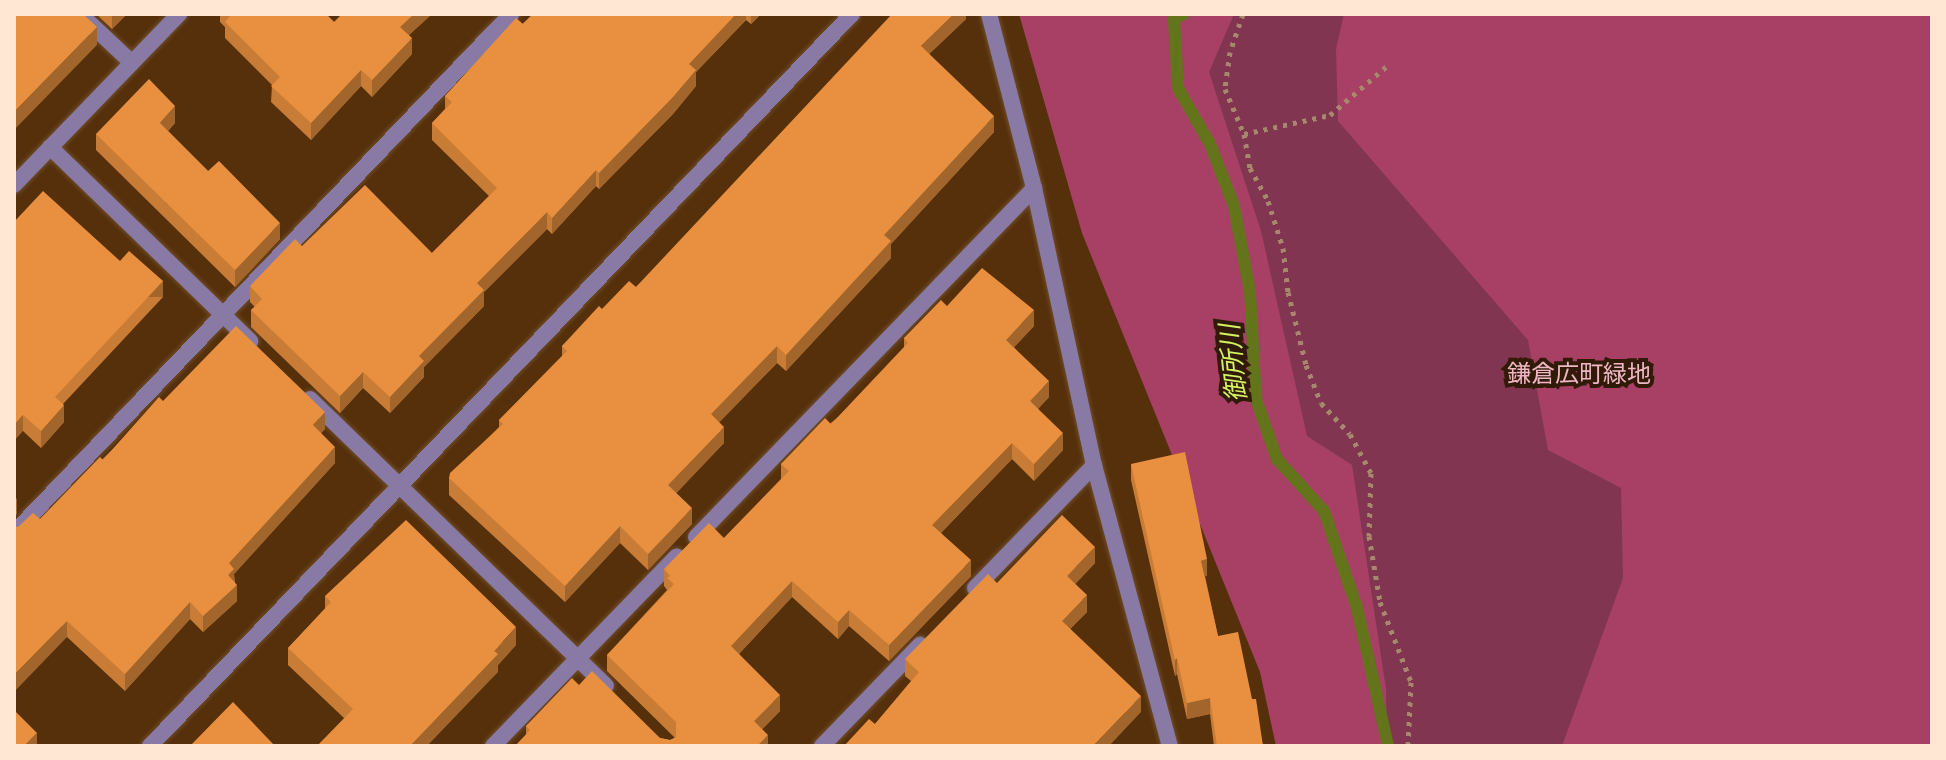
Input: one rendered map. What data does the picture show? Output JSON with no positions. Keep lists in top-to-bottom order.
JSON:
{
  "water": ["御所川"],
  "parks": ["鎌倉広町緑地"]
}
